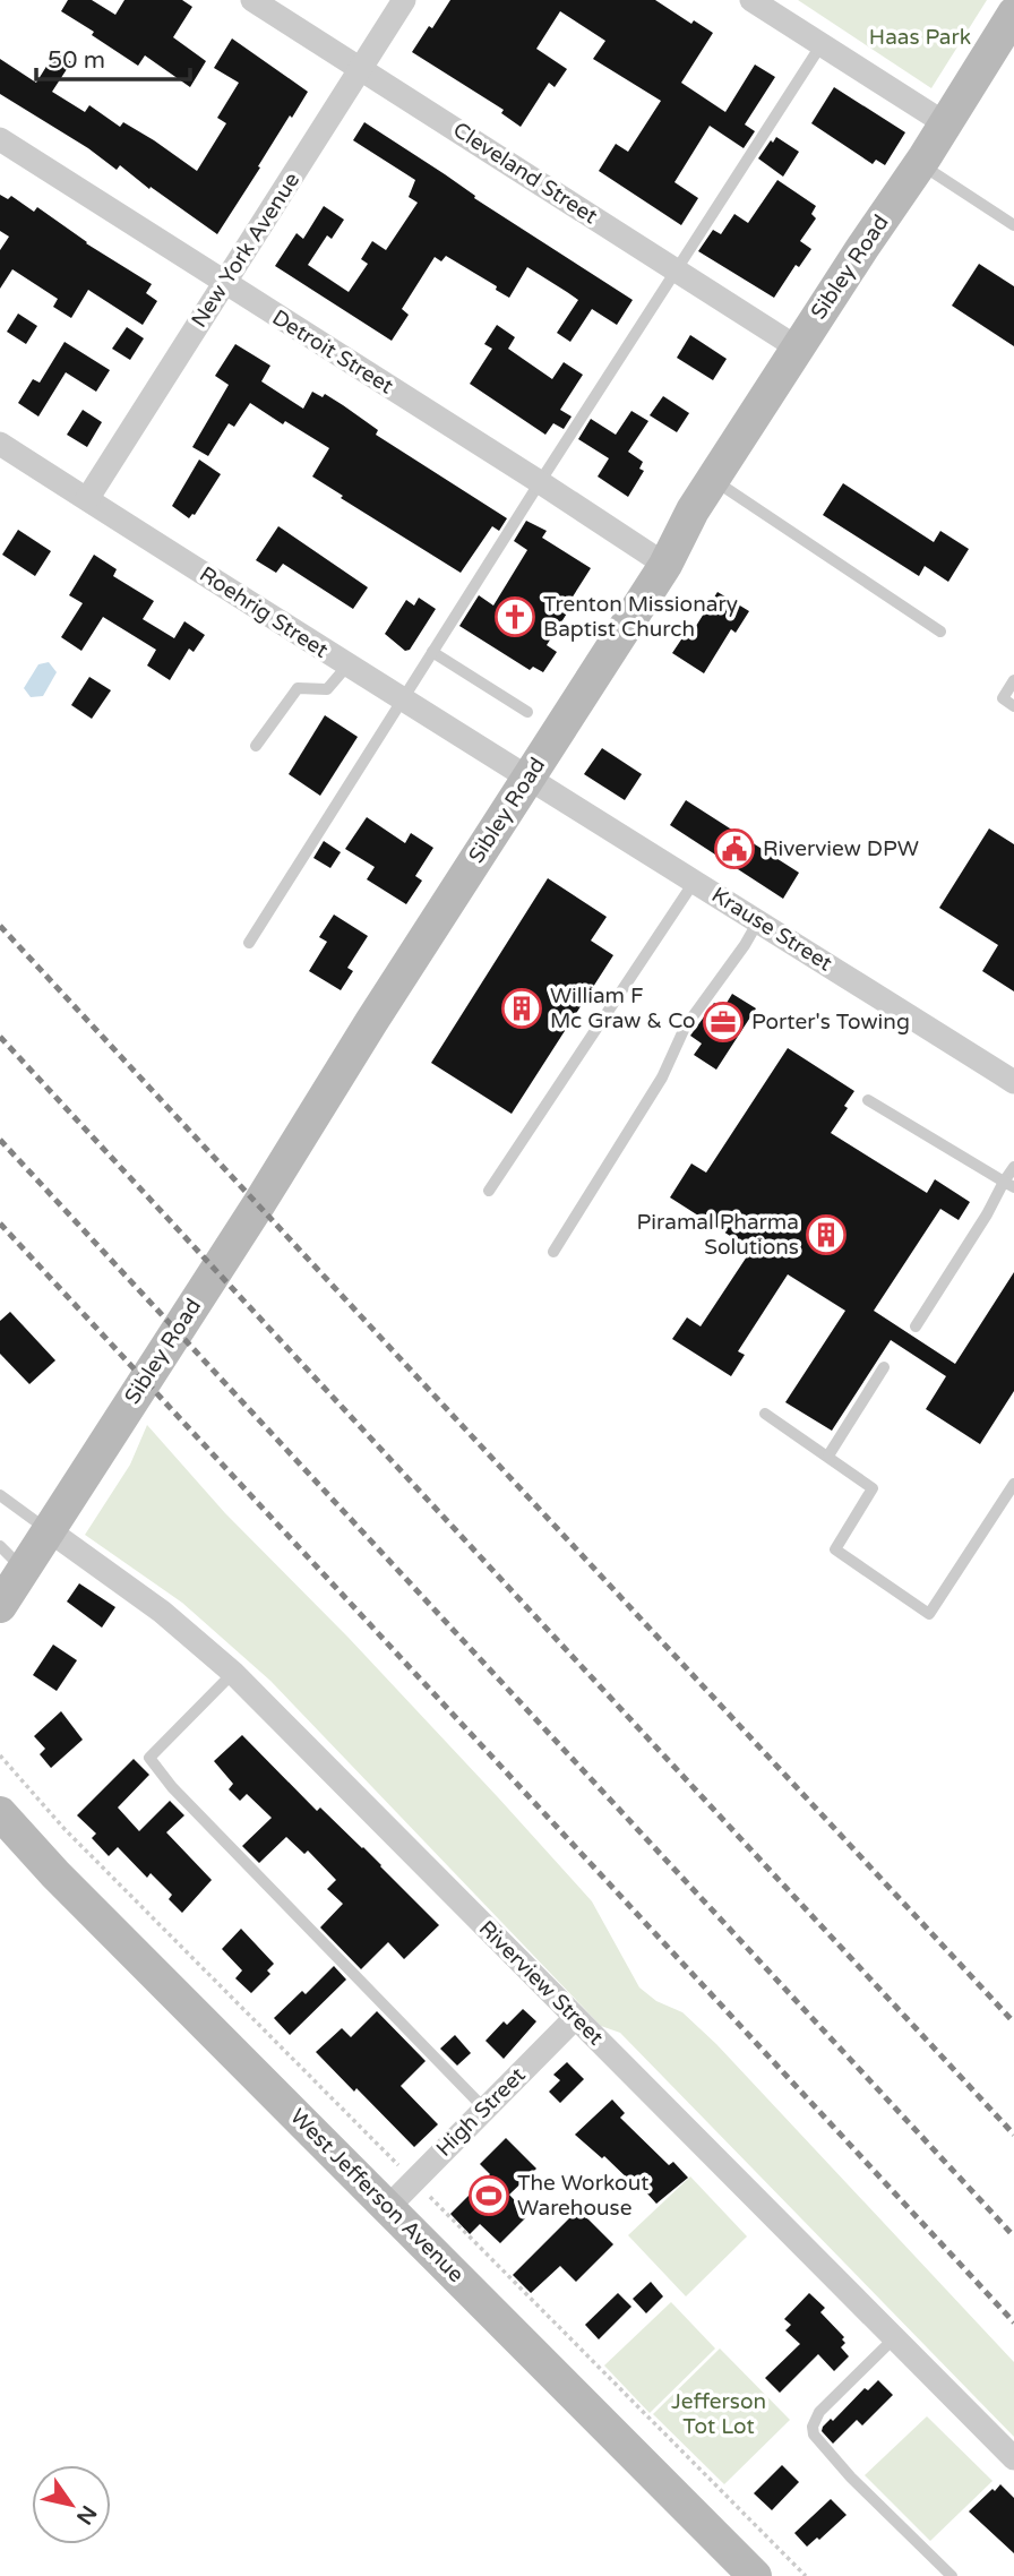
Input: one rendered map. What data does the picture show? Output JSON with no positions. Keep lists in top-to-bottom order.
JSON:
{
  "streets": {
    "main road": ["Sibley Road", "West Jefferson Avenue"],
    "street": [
      "Cleveland Street",
      "New York Avenue",
      "Detroit Street",
      "Roehrig Street",
      "Krause Street",
      "Riverview Street",
      "High Street"
    ]
  },
  "crossings": [
    ["Cleveland Street", "New York Avenue"],
    ["Cleveland Street", "Sibley Road"],
    ["New York Avenue", "Detroit Street"],
    ["New York Avenue", "Roehrig Street"],
    ["Sibley Road", "Detroit Street"],
    ["Sibley Road", "Roehrig Street"],
    ["Sibley Road", "Krause Street"],
    ["Sibley Road", "Riverview Street"],
    ["Roehrig Street", "Krause Street"],
    ["Riverview Street", "High Street"],
    ["High Street", "West Jefferson Avenue"]
  ],
  "parks": ["Haas Park", "Jefferson Tot Lot"],
  "places": {
    "church": ["Trenton Missionary Baptist Church"],
    "public building": ["Riverview DPW"],
    "building": ["William F Mc Graw & Co", "Piramal Pharma Solutions"],
    "office": ["Porter's Towing"],
    "sports": ["The Workout Warehouse"]
  },
  "scale_bar": "50 m",
  "north": "bottom right"
}
